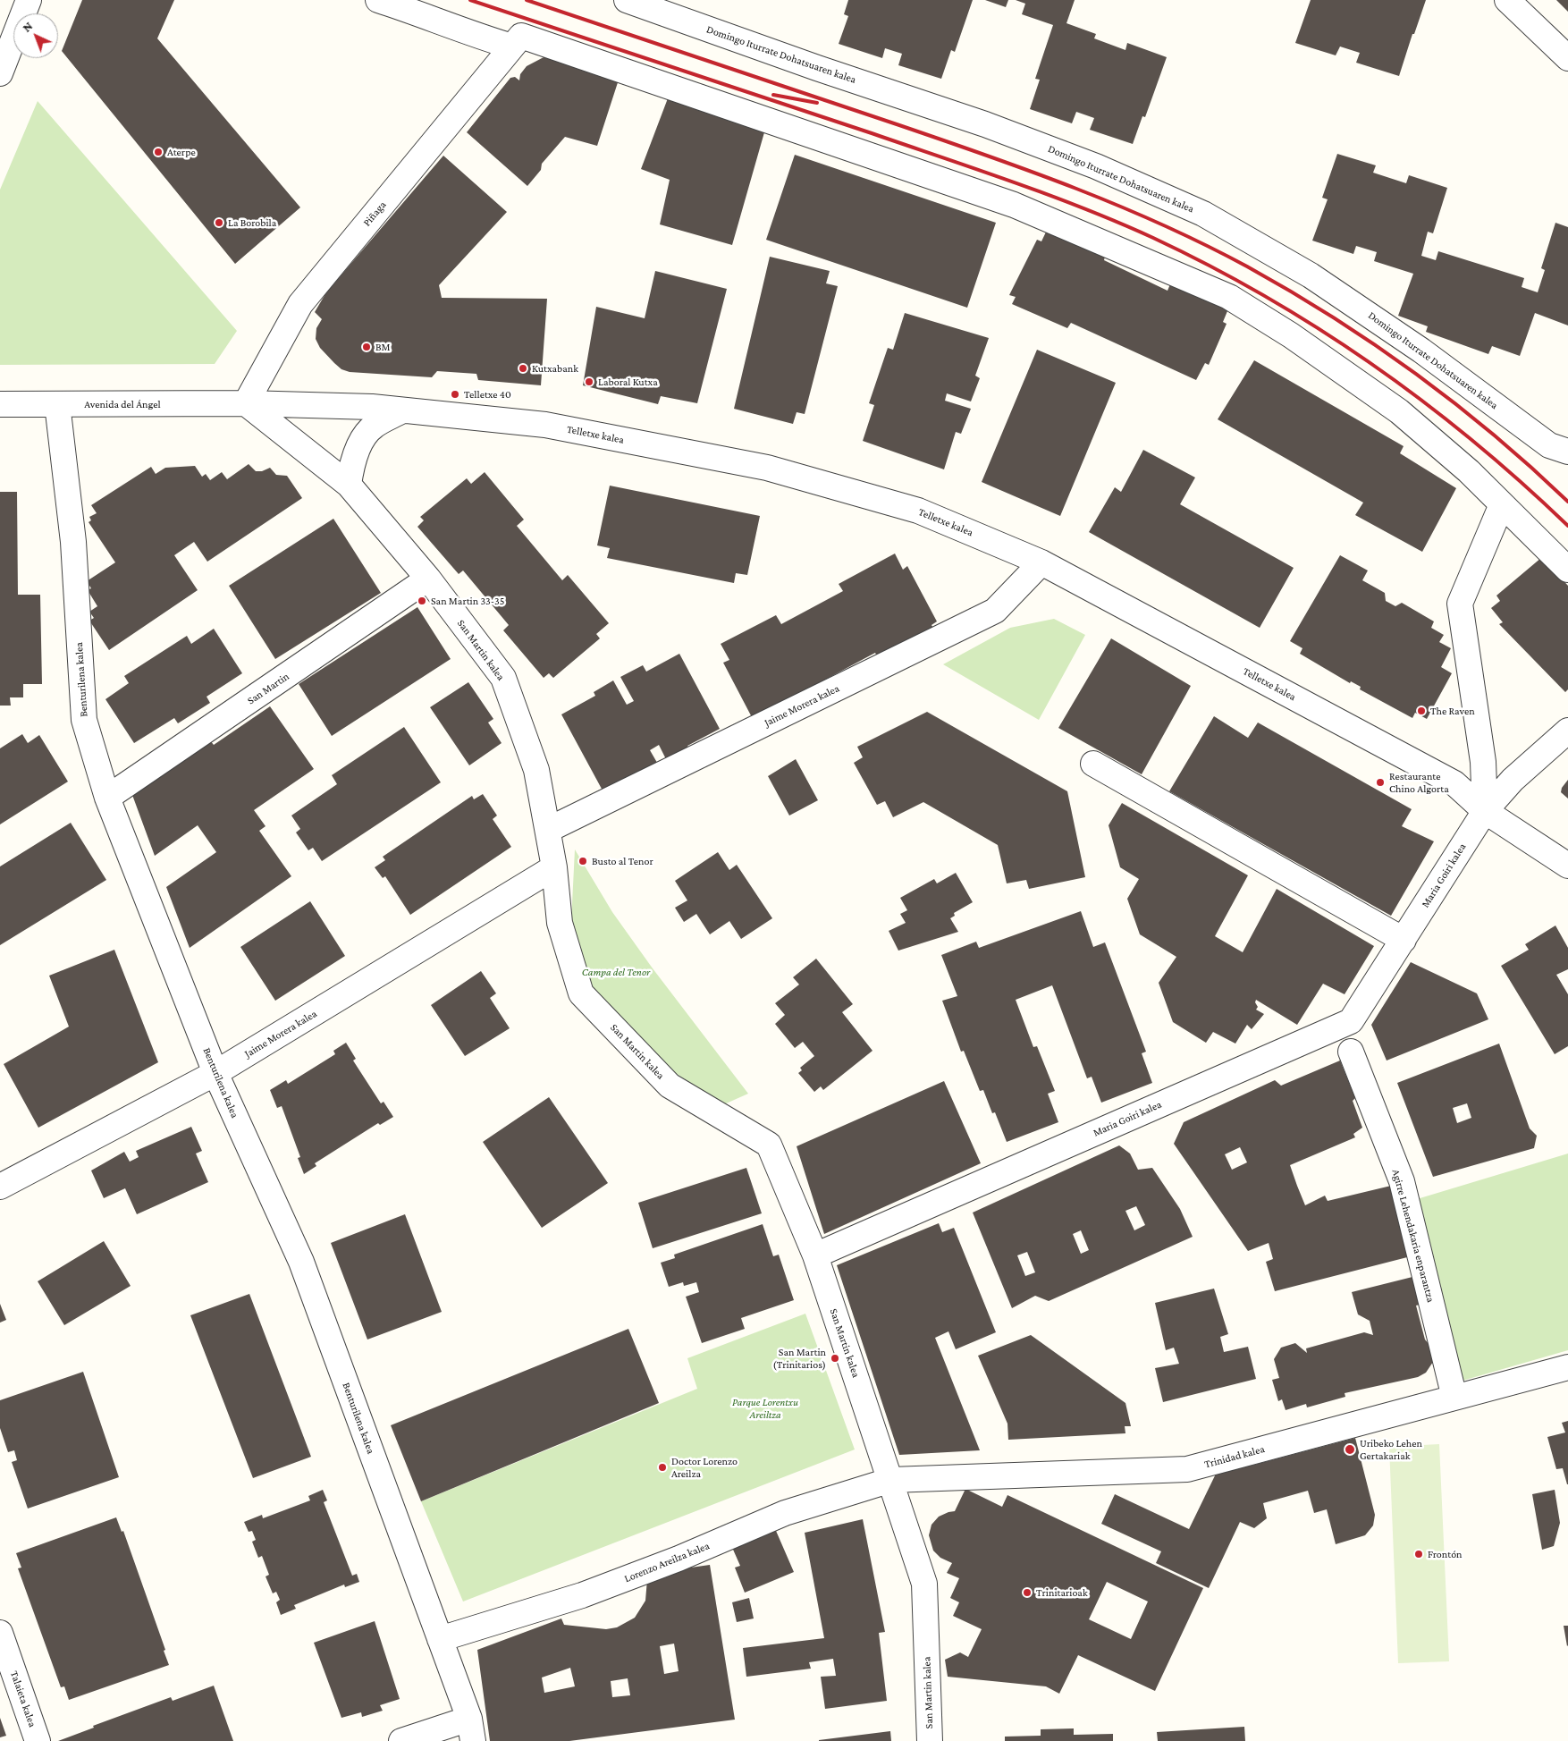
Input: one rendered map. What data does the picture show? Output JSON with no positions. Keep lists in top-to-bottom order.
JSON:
{
  "streets": {
    "street": [
      "Domingo Iturrate Dohatsuaren kalea",
      "Piñaga",
      "Avenida del Ángel",
      "Telletxe kalea",
      "San Martin kalea",
      "Benturilena kalea",
      "San Martin",
      "Jaime Morera kalea",
      "Maria Goiri kalea",
      "Agirre Lehendakaria enparantza",
      "Trinidad kalea",
      "Lorenzo Areilza kalea",
      "Talaieta kalea"
    ]
  },
  "crossings": [
    ["Piñaga", "Avenida del Ángel"],
    ["Piñaga", "Telletxe kalea"],
    ["Piñaga", "San Martin kalea"],
    ["Avenida del Ángel", "Telletxe kalea"],
    ["Avenida del Ángel", "San Martin kalea"],
    ["Avenida del Ángel", "Benturilena kalea"],
    ["Telletxe kalea", "San Martin kalea"],
    ["Telletxe kalea", "Jaime Morera kalea"],
    ["Telletxe kalea", "Maria Goiri kalea"],
    ["San Martin kalea", "San Martin"],
    ["San Martin kalea", "Jaime Morera kalea"],
    ["San Martin kalea", "Maria Goiri kalea"],
    ["San Martin kalea", "Trinidad kalea"],
    ["San Martin kalea", "Lorenzo Areilza kalea"],
    ["Benturilena kalea", "San Martin"],
    ["Benturilena kalea", "Jaime Morera kalea"],
    ["Benturilena kalea", "Lorenzo Areilza kalea"],
    ["Agirre Lehendakaria enparantza", "Trinidad kalea"],
    ["Trinidad kalea", "Lorenzo Areilza kalea"]
  ],
  "parks": ["Campa del Tenor", "Parque Lorentxu Areiltza"],
  "places": [
    "Aterpe",
    "La Borobila",
    "BM",
    "Kutxabank",
    "Laboral Kutxa",
    "Telletxe 40",
    "San Martin 33-35",
    "The Raven",
    "Restaurante Chino Algorta",
    "Busto al Tenor",
    "San Martin (Trinitarios)",
    "Uribeko Lehen Gertakariak",
    "Doctor Lorenzo Areilza",
    "Frontón",
    "Trinitarioak"
  ],
  "north": "top left"
}
